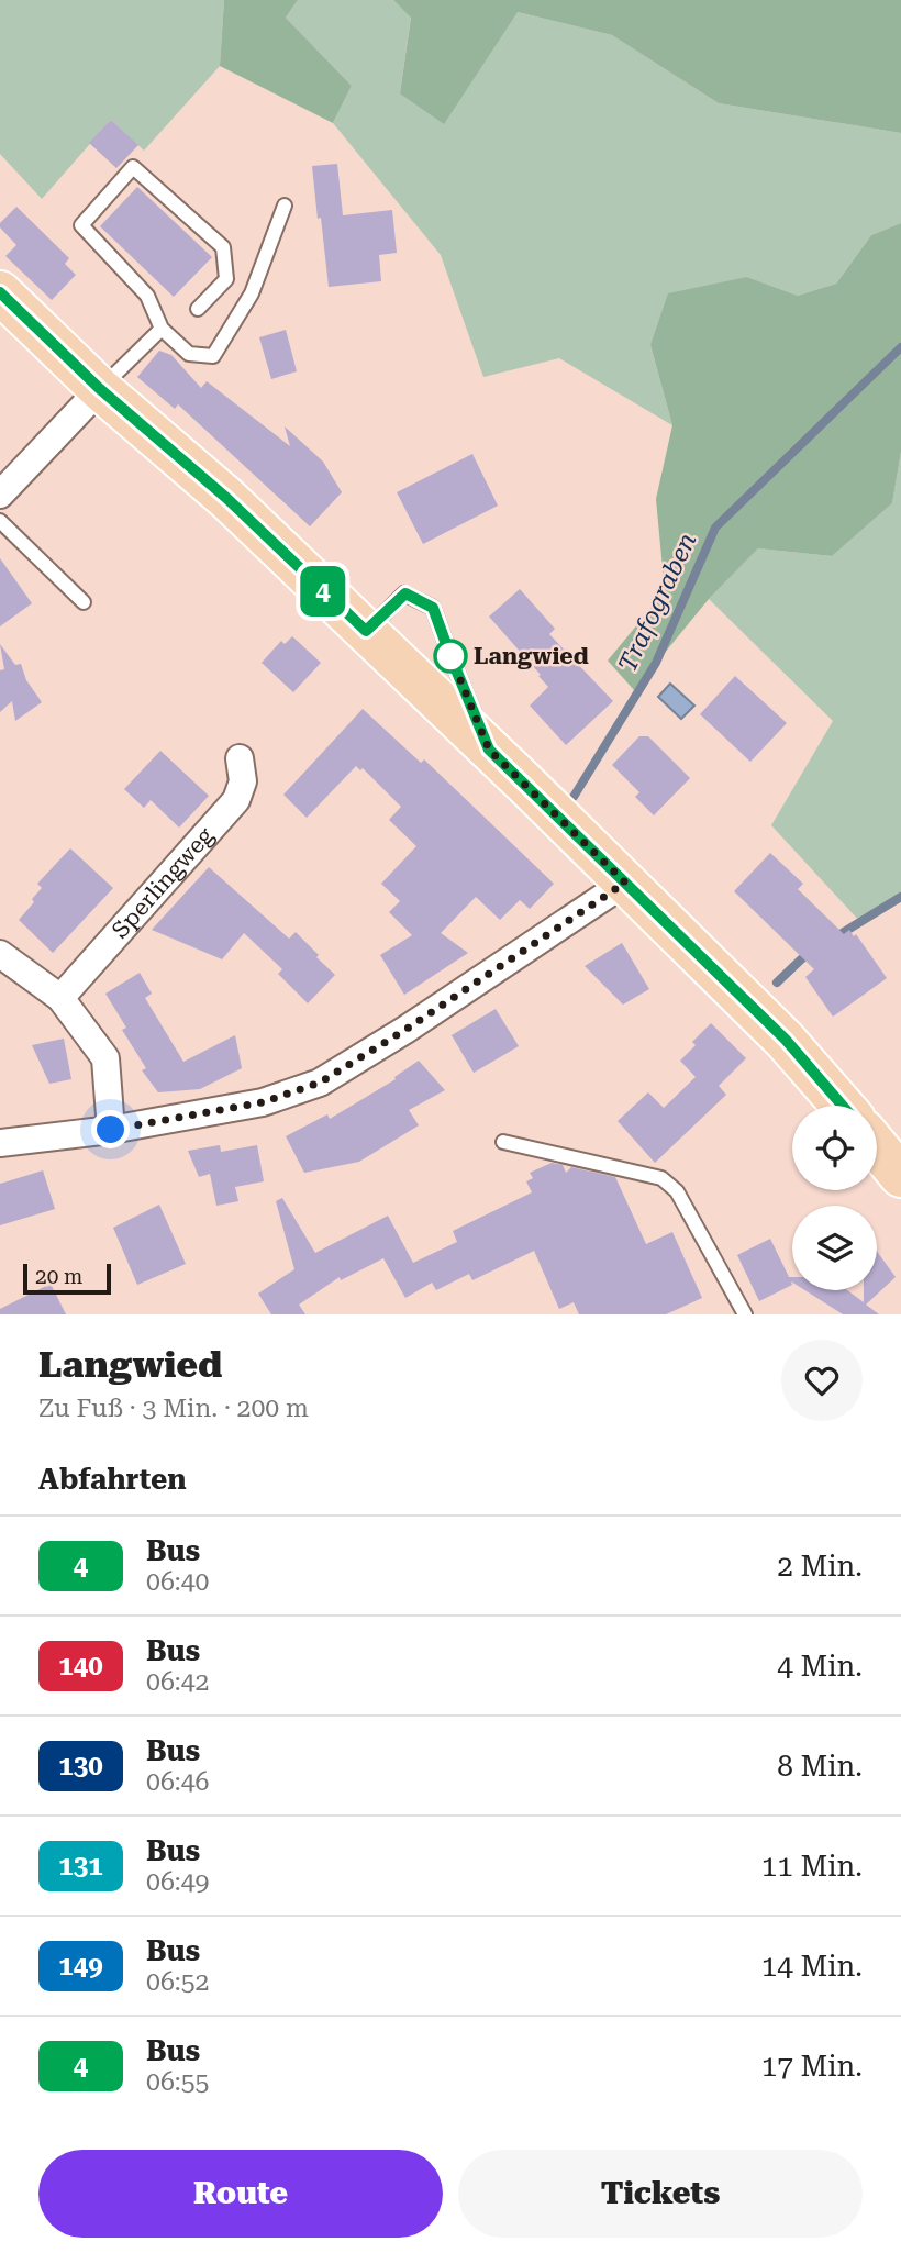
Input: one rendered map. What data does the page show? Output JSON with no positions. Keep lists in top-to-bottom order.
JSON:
{
  "streets": {
    "street": ["Sperlingweg"]
  },
  "water": ["Trafograben"],
  "places": ["Langwied"],
  "lines": ["bus line 4"],
  "scale_bar": "20 m",
  "page": {
    "on_map": "4",
    "scale": "20 m",
    "heading": [
      ["Langwied", "Zu Fuß · 3 Min. · 200 m"],
      "Abfahrten"
    ],
    "list": [
      {
        "mark": "4",
        "name": "Bus",
        "note": "06:40",
        "value": "2 Min."
      },
      {
        "mark": "140",
        "name": "Bus",
        "note": "06:42",
        "value": "4 Min."
      },
      {
        "mark": "130",
        "name": "Bus",
        "note": "06:46",
        "value": "8 Min."
      },
      {
        "mark": "131",
        "name": "Bus",
        "note": "06:49",
        "value": "11 Min."
      },
      {
        "mark": "149",
        "name": "Bus",
        "note": "06:52",
        "value": "14 Min."
      },
      {
        "mark": "4",
        "name": "Bus",
        "note": "06:55",
        "value": "17 Min."
      }
    ],
    "buttons": ["Route", "Tickets"]
  }
}
